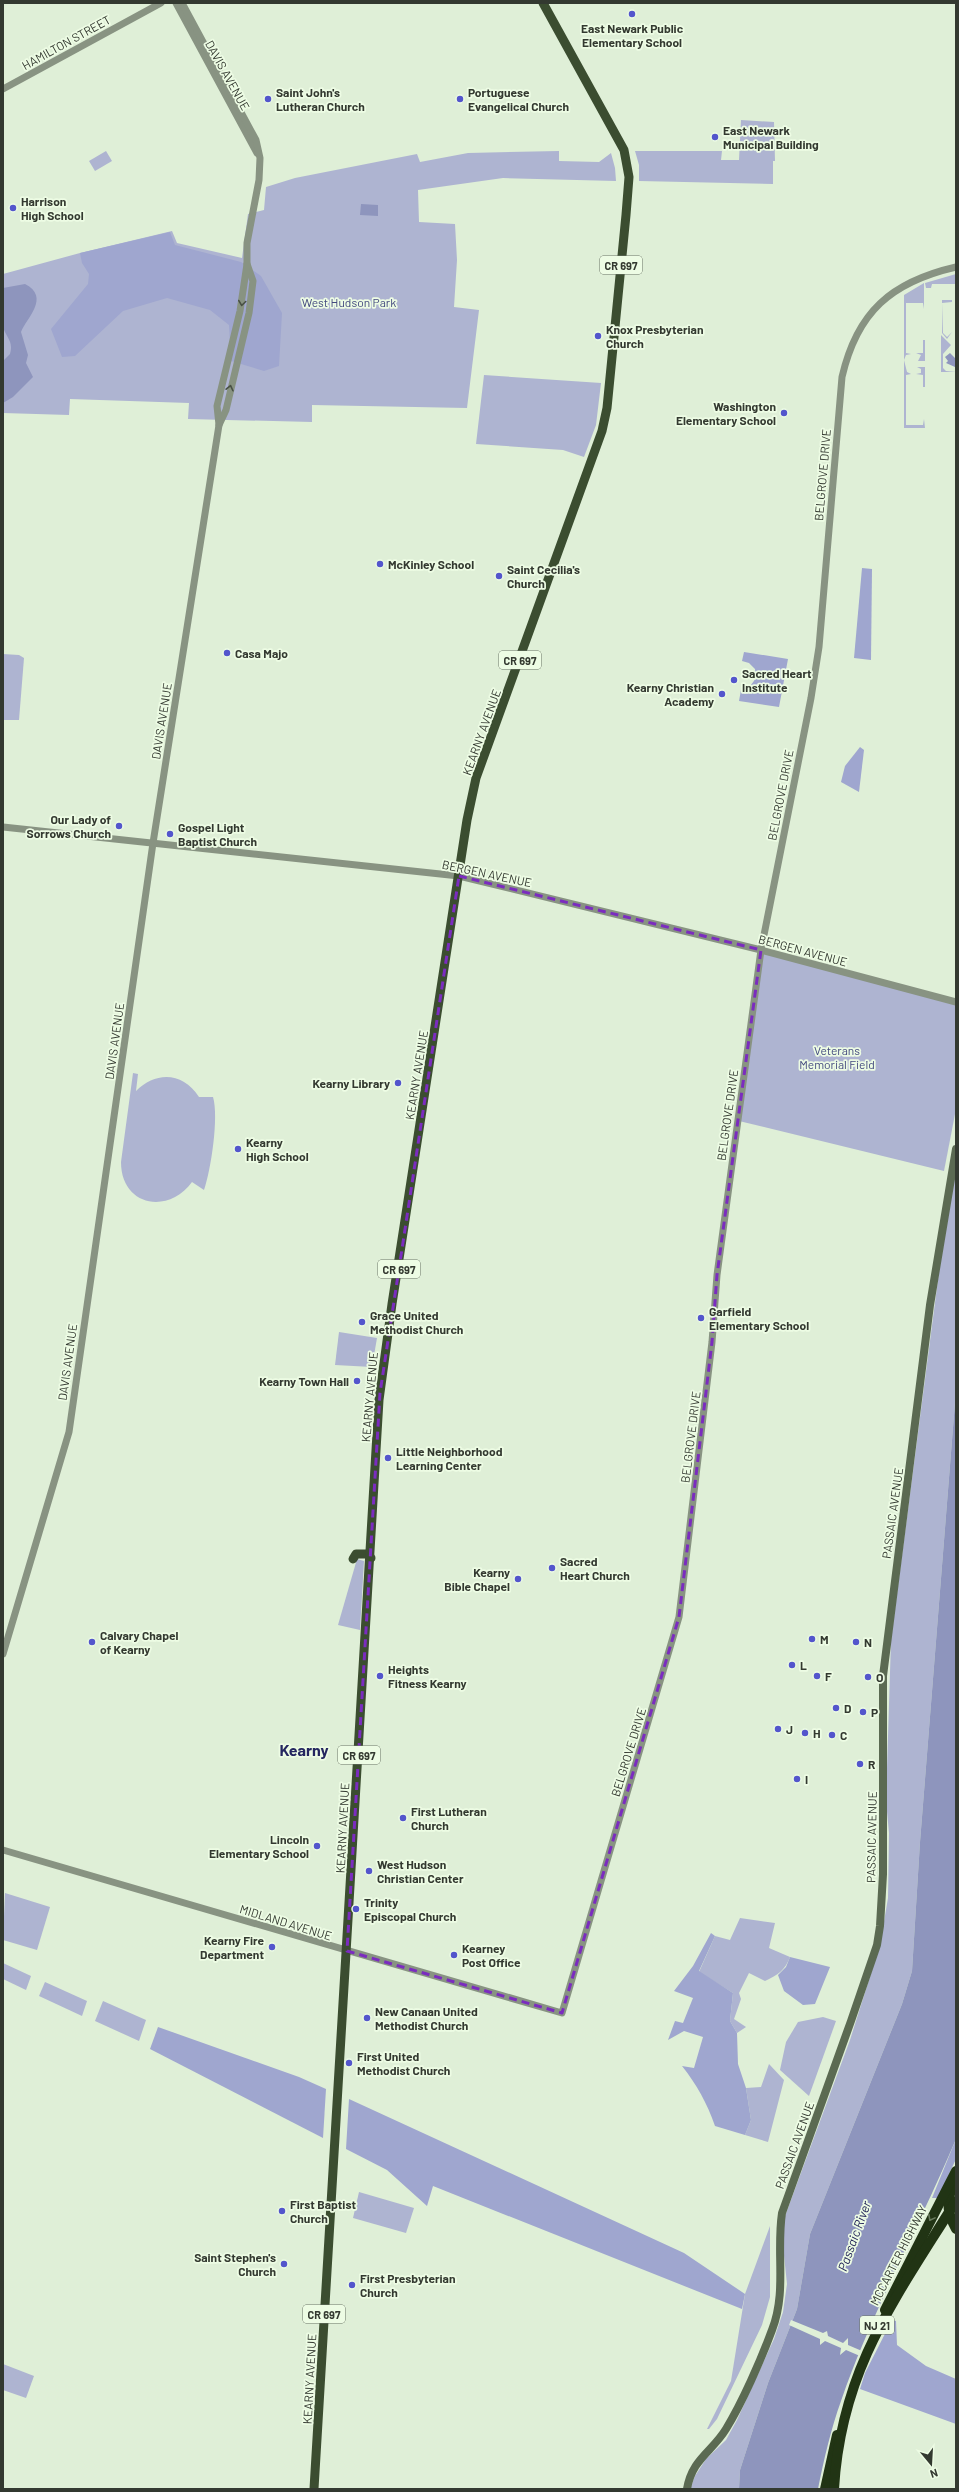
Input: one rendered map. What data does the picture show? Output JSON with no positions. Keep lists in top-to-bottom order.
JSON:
{
  "streets": {
    "highway": ["MCCARTER HIGHWAY", "NJ 21"],
    "main road": ["CR 697", "KEARNY AVENUE", "PASSAIC AVENUE"],
    "street": [
      "HAMILTON STREET",
      "DAVIS AVENUE",
      "BELGROVE DRIVE",
      "BERGEN AVENUE",
      "MIDLAND AVENUE"
    ]
  },
  "crossings": [
    ["DAVIS AVENUE", "BERGEN AVENUE"],
    ["BELGROVE DRIVE", "BERGEN AVENUE"],
    ["BELGROVE DRIVE", "MIDLAND AVENUE"],
    ["KEARNY AVENUE", "BERGEN AVENUE"],
    ["KEARNY AVENUE", "MIDLAND AVENUE"]
  ],
  "districts": ["Kearny"],
  "water": ["Passaic River"],
  "parks": ["West Hudson Park", "Veterans Memorial Field"],
  "places": [
    "East Newark Public Elementary School",
    "Saint John's Lutheran Church",
    "Portuguese Evangelical Church",
    "East Newark Municipal Building",
    "Harrison High School",
    "Knox Presbyterian Church",
    "Washington Elementary School",
    "McKinley School",
    "Saint Cecilia's Church",
    "Casa Majo",
    "Sacred Heart Institute",
    "Kearny Christian Academy",
    "Our Lady of Sorrows Church",
    "Gospel Light Baptist Church",
    "Kearny Library",
    "Kearny High School",
    "Garfield Elementary School",
    "Grace United Methodist Church",
    "Kearny Town Hall",
    "Little Neighborhood Learning Center",
    "Sacred Heart Church",
    "Kearny Bible Chapel",
    "M",
    "Calvary Chapel of Kearny",
    "N",
    "L",
    "Heights Fitness Kearny",
    "F",
    "O",
    "D",
    "P",
    "J",
    "H",
    "C",
    "R",
    "I",
    "First Lutheran Church",
    "Lincoln Elementary School",
    "West Hudson Christian Center",
    "Trinity Episcopal Church",
    "Kearny Fire Department",
    "Kearney Post Office",
    "New Canaan United Methodist Church",
    "First United Methodist Church",
    "First Baptist Church",
    "Saint Stephen's Church",
    "First Presbyterian Church"
  ],
  "north": "bottom"
}
